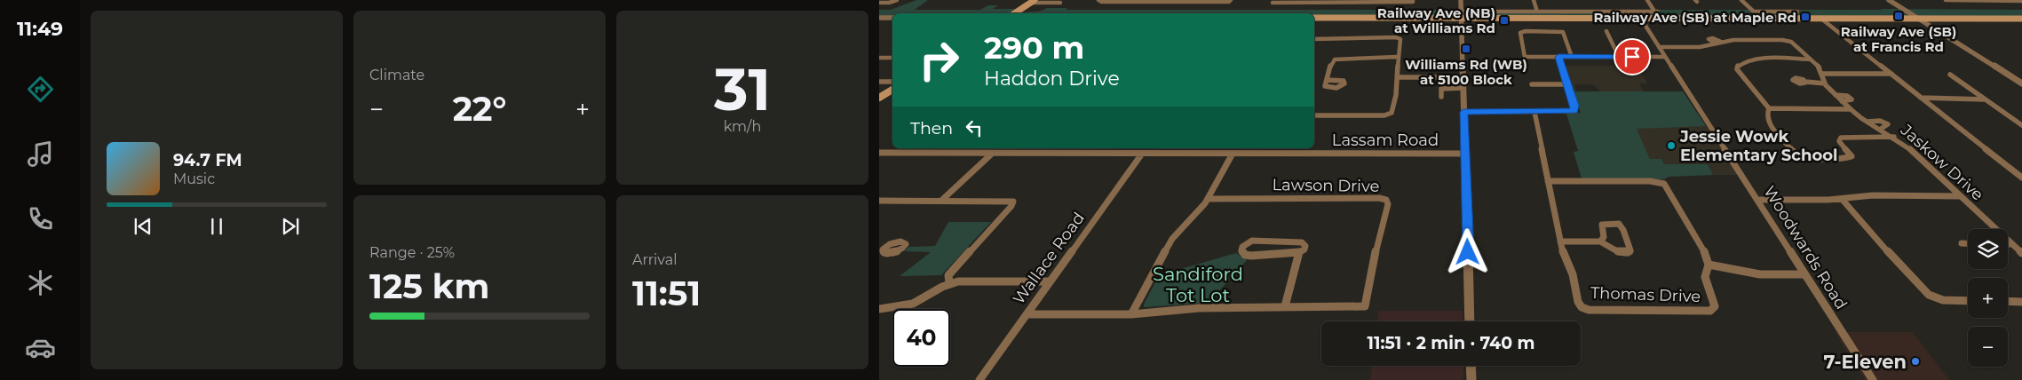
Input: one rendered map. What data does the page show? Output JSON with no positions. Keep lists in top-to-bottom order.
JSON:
{
  "streets": {
    "street": [
      "Lassam Road",
      "Jaskow Drive",
      "Lawson Drive",
      "Woodwards Road",
      "Wallace Road",
      "Thomas Drive"
    ]
  },
  "crossings": [
    ["Lassam Road", "Wallace Road"]
  ],
  "parks": ["Sandiford Tot Lot"],
  "places": {
    "transit": [
      "Railway Ave (SB) at Francis Rd",
      "Railway Ave (SB) at Maple Rd",
      "Railway Ave (NB) at Williams Rd",
      "Williams Rd (WB) at 5100 Block"
    ],
    "other": ["Jessie Wowk Elementary School", "7-Eleven"]
  },
  "page": {
    "tabs": "11:49",
    "tile": [
      "Climate",
      ["31", "km/h"],
      ["Range · 25%", "125 km"],
      ["Arrival", "11:51"]
    ],
    "turn": ["290 m", "Haddon Drive"],
    "heat": ["−", "22°", "+"],
    "then": "Then",
    "song": ["94.7 FM", "Music"],
    "map_buttons": ["+", "−"],
    "limit": "40",
    "trip": "11:51 · 2 min · 740 m"
  }
}
